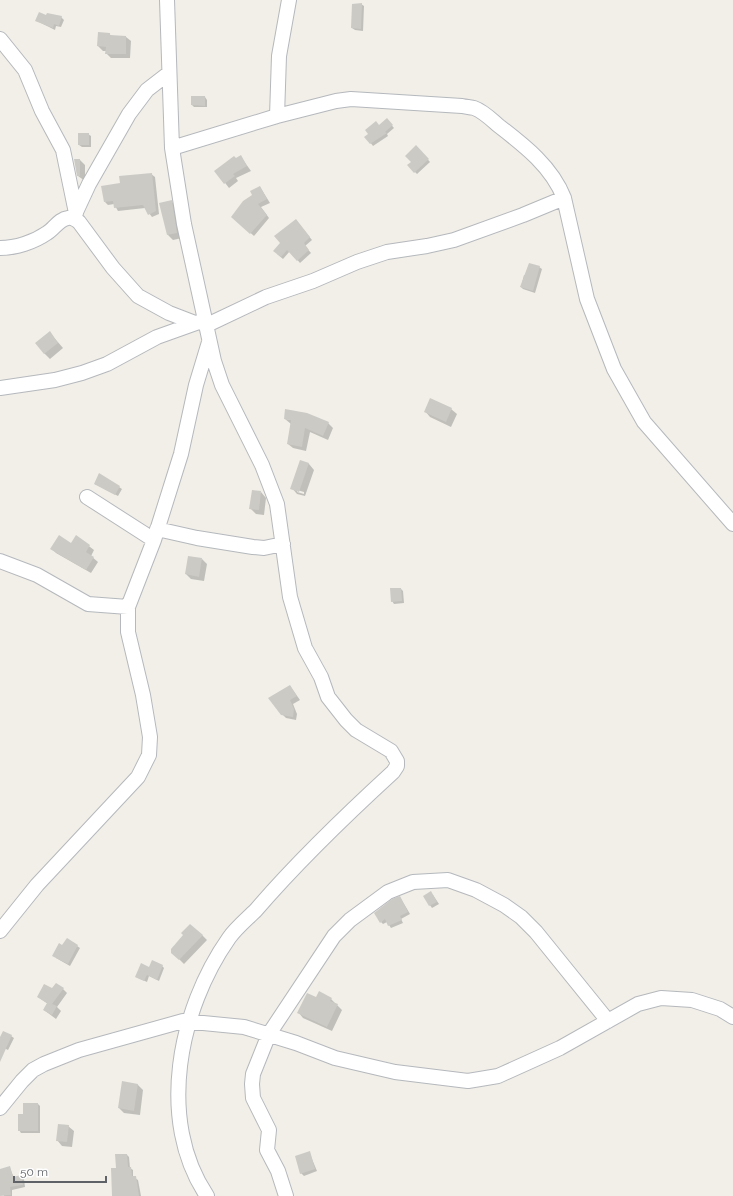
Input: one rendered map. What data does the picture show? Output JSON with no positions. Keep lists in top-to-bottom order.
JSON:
{
  "scale_bar": "50 m"
}
